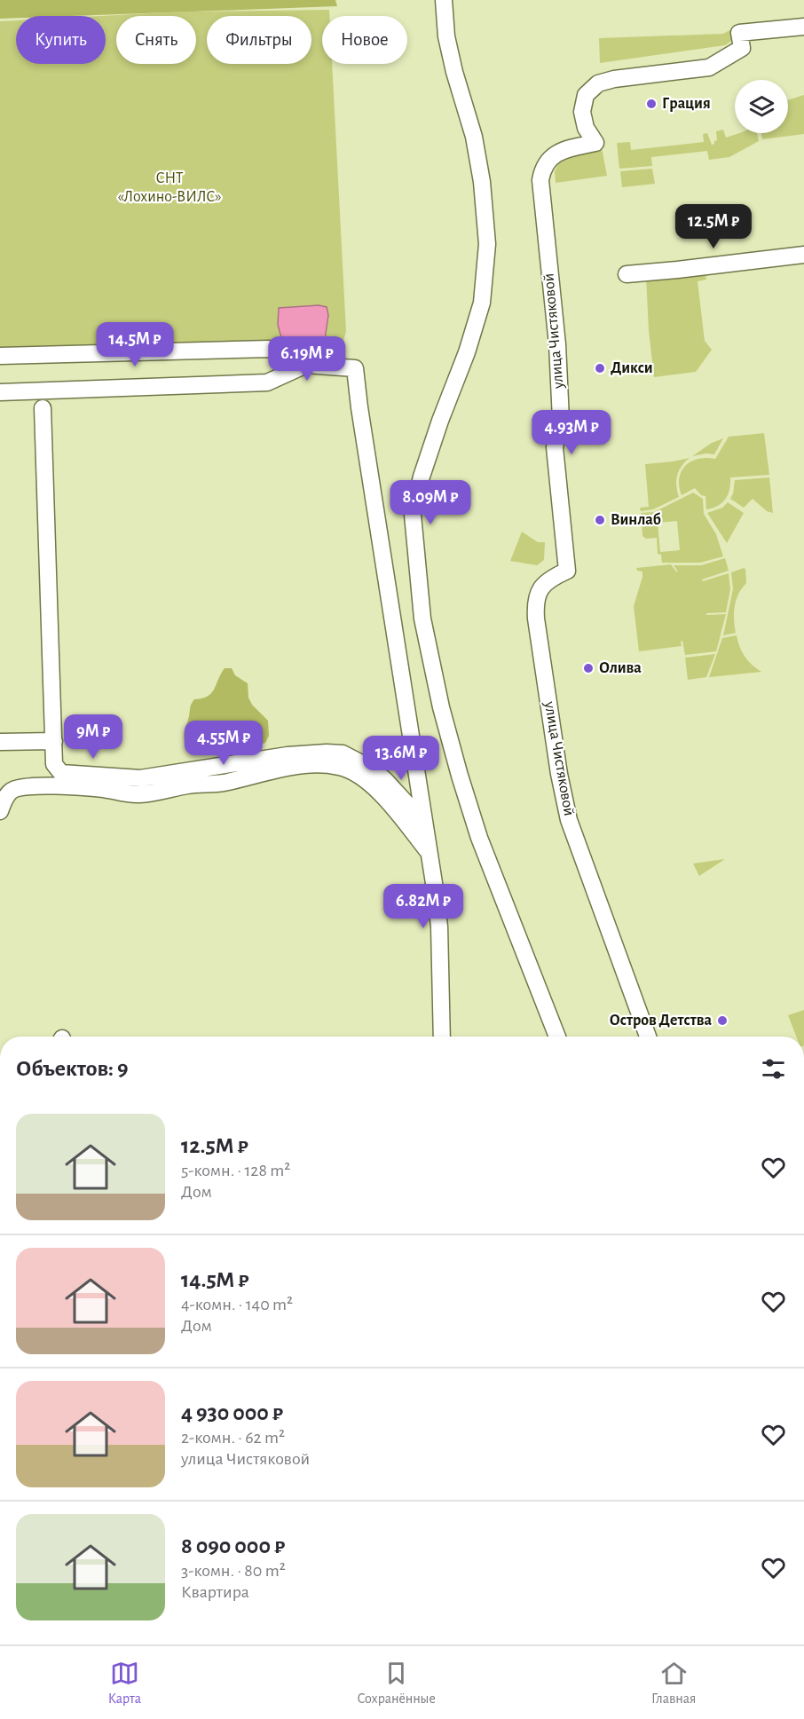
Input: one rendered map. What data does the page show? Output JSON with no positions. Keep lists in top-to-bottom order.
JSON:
{
  "streets": {
    "street": ["улица Чистяковой"]
  },
  "parks": ["СНТ «Лохино-ВИЛС»"],
  "places": [
    "Грация",
    "Дикси",
    "Винлаб",
    "Олива",
    "Остров Детства"
  ],
  "page": {
    "chip": [
      "Купить",
      "Снять",
      "Фильтры",
      "Новое"
    ],
    "price": [
      "12.5M ₽",
      "14.5M ₽",
      "6.19M ₽",
      "4.93M ₽",
      "8.09M ₽",
      "9M ₽",
      "4.55M ₽",
      "13.6M ₽",
      "6.82M ₽"
    ],
    "heading": "Объектов: 9",
    "list": [
      {
        "name": "12.5M ₽",
        "note": "5-комн. · 128 m² · Дом"
      },
      {
        "name": "14.5M ₽",
        "note": "4-комн. · 140 m² · Дом"
      },
      {
        "name": "4 930 000 ₽",
        "note": "2-комн. · 62 m² · улица Чистяковой"
      },
      {
        "name": "8 090 000 ₽",
        "note": "3-комн. · 80 m² · Квартира"
      }
    ],
    "tabs": ["Карта", "Сохранённые", "Главная"]
  }
}
